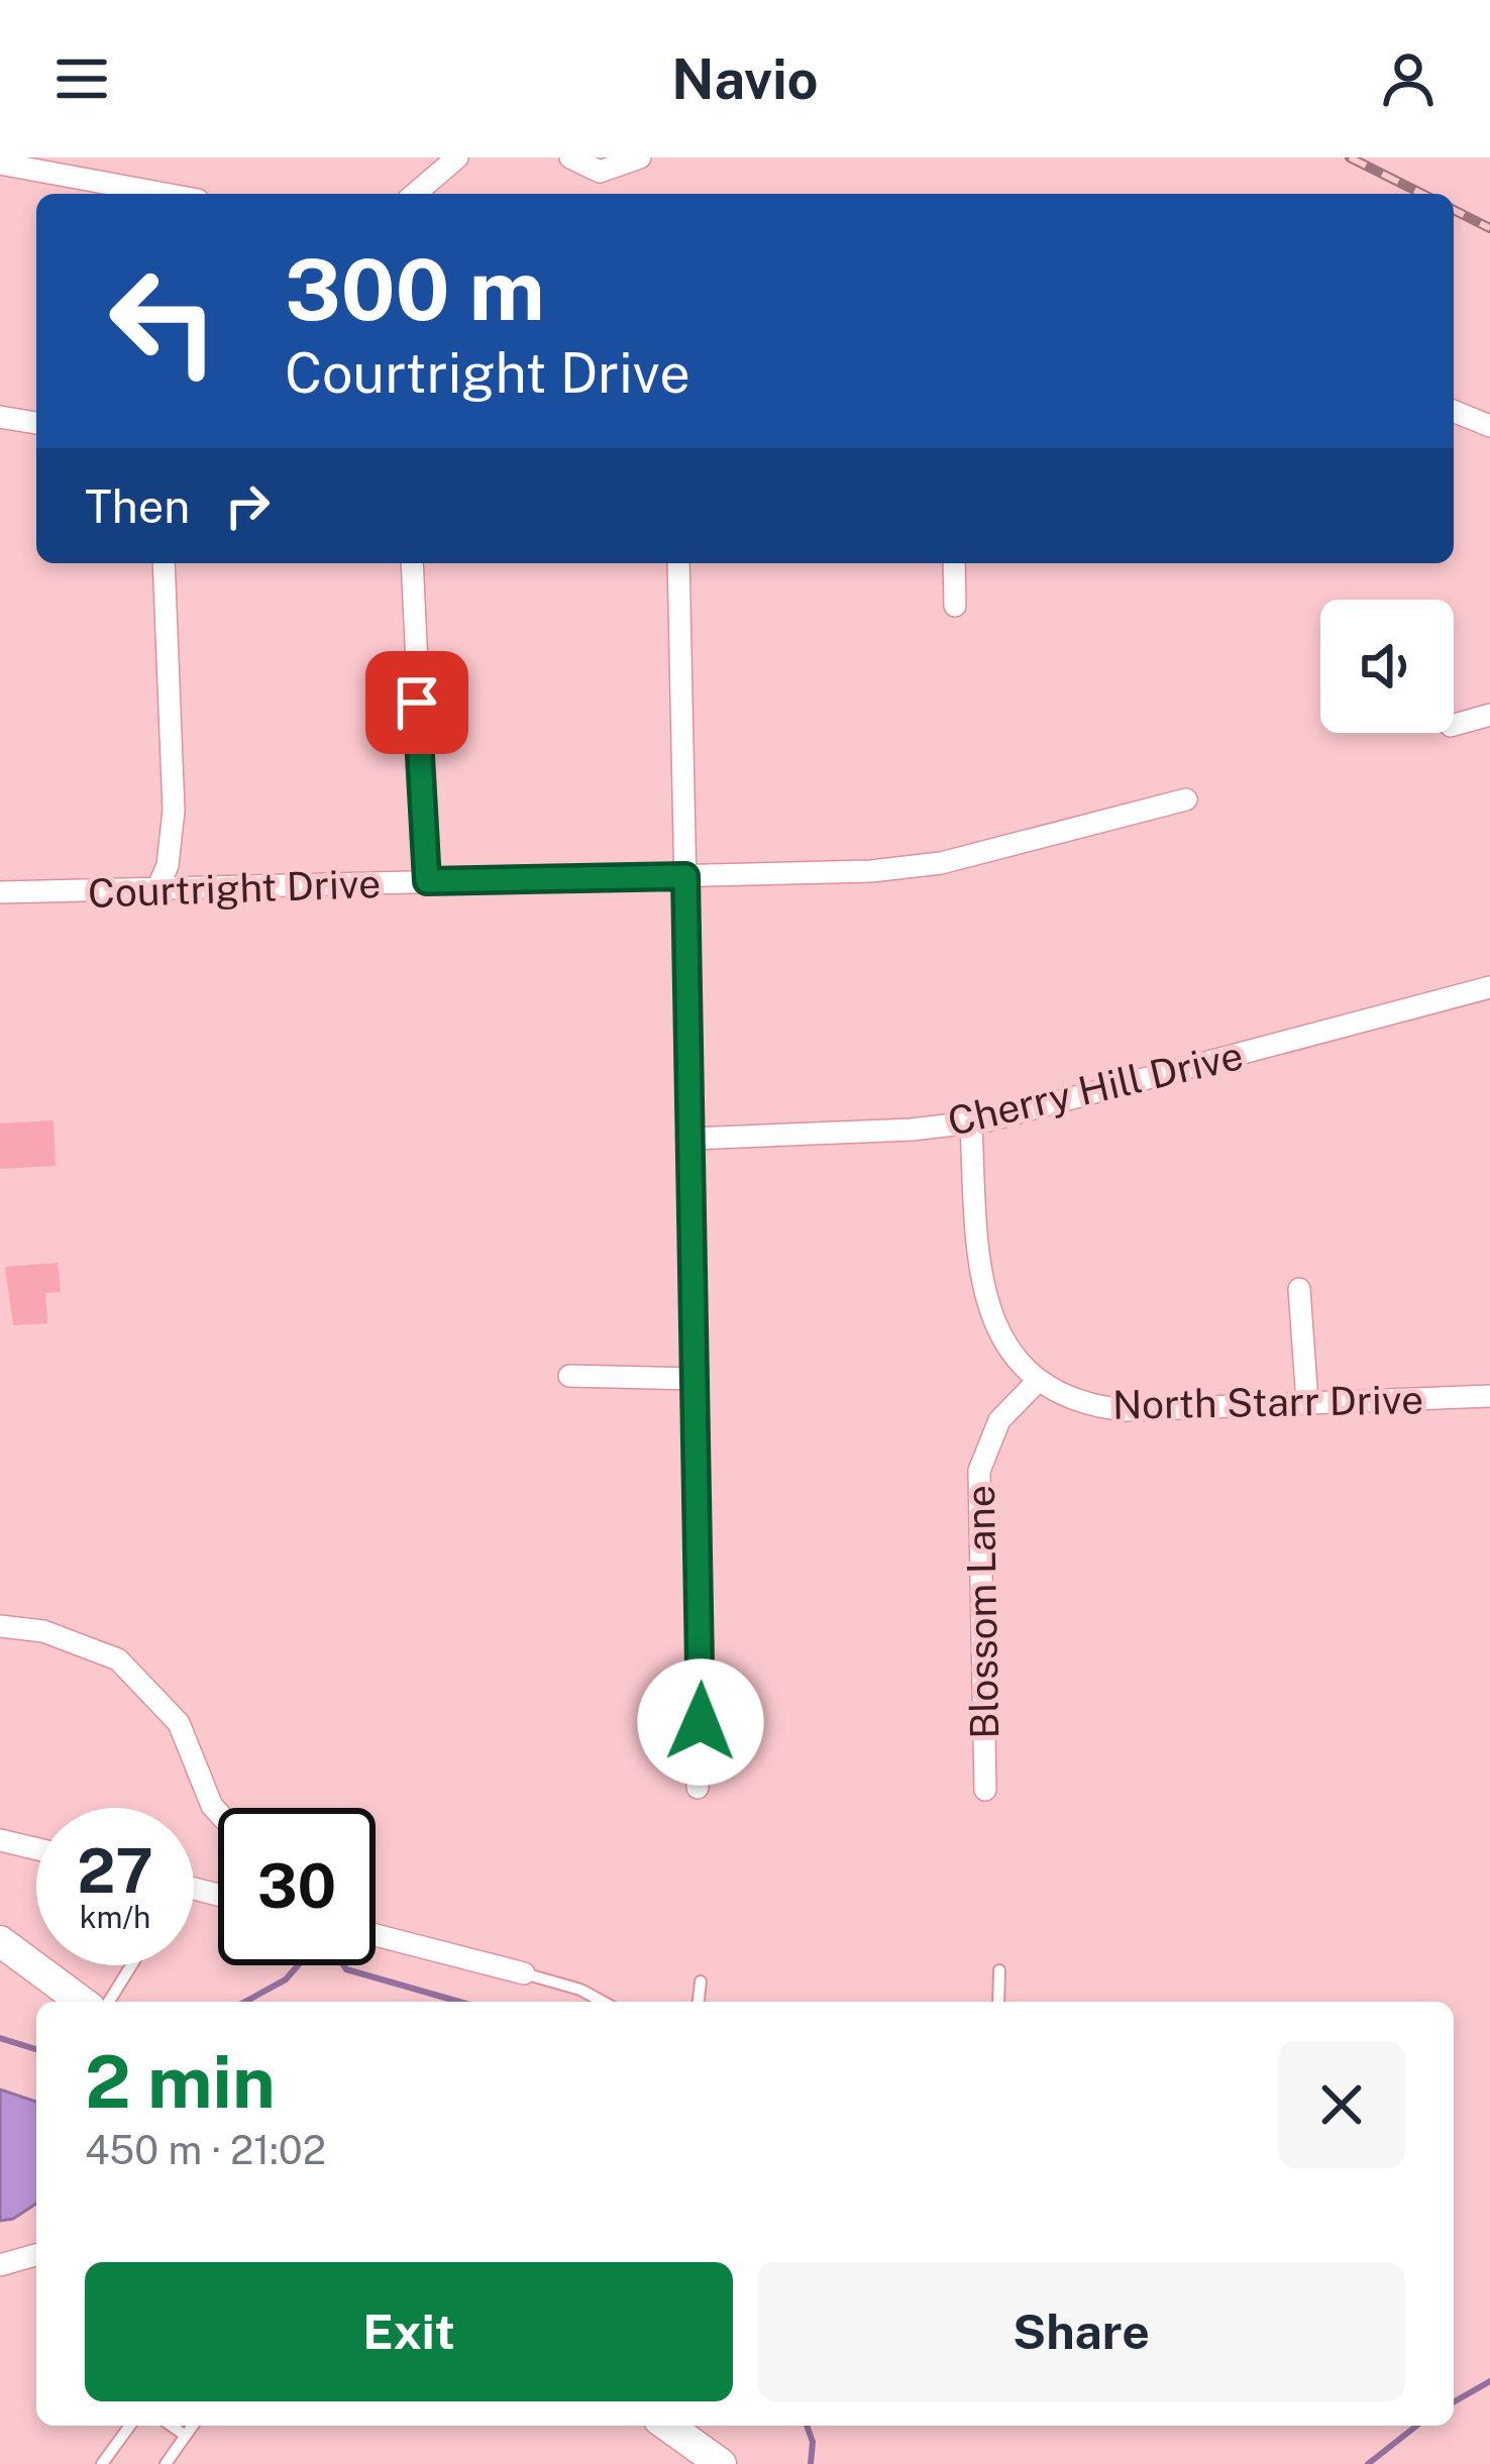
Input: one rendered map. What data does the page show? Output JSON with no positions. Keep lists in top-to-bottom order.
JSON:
{
  "streets": {
    "street": [
      "Courtright Drive",
      "Cherry Hill Drive",
      "North Starr Drive",
      "Blossom Lane"
    ]
  },
  "crossings": [
    ["North Starr Drive", "Blossom Lane"]
  ],
  "page": {
    "header": "Navio",
    "turn": ["300 m", "Courtright Drive"],
    "then": "Then",
    "speed": "27 km/h",
    "limit": "30",
    "heading": ["2 min", "450 m · 21:02"],
    "buttons": ["Exit", "Share"]
  }
}
